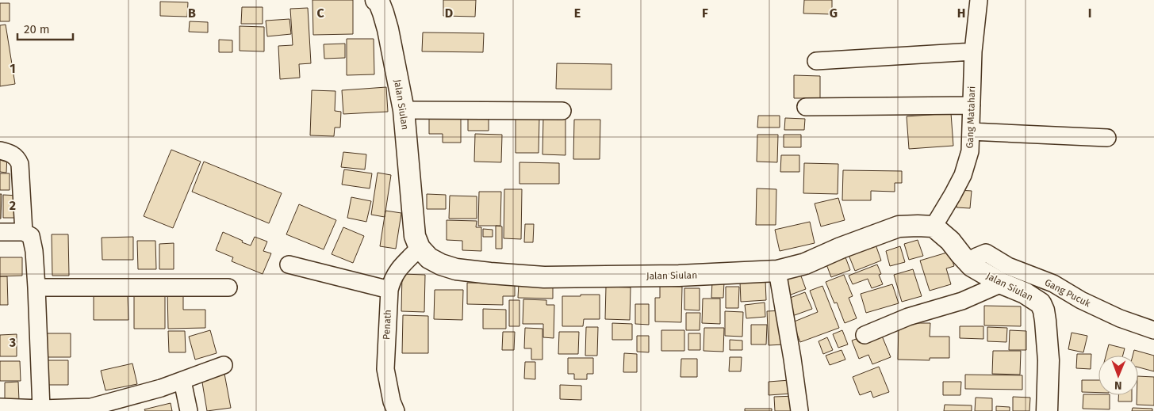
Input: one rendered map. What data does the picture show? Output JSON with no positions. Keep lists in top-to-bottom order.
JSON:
{
  "streets": {
    "street": [
      "Jalan Siulan",
      "Gang Matahari",
      "Gang Pucuk",
      "Penath"
    ]
  },
  "crossings": [
    ["Jalan Siulan", "Gang Matahari"],
    ["Jalan Siulan", "Gang Pucuk"],
    ["Jalan Siulan", "Penath"]
  ],
  "scale_bar": "20 m",
  "north": "bottom",
  "grid": {
    "columns": [
      "B",
      "C",
      "D",
      "E",
      "F",
      "G",
      "H",
      "I"
    ],
    "rows": ["1", "2", "3"]
  }
}
